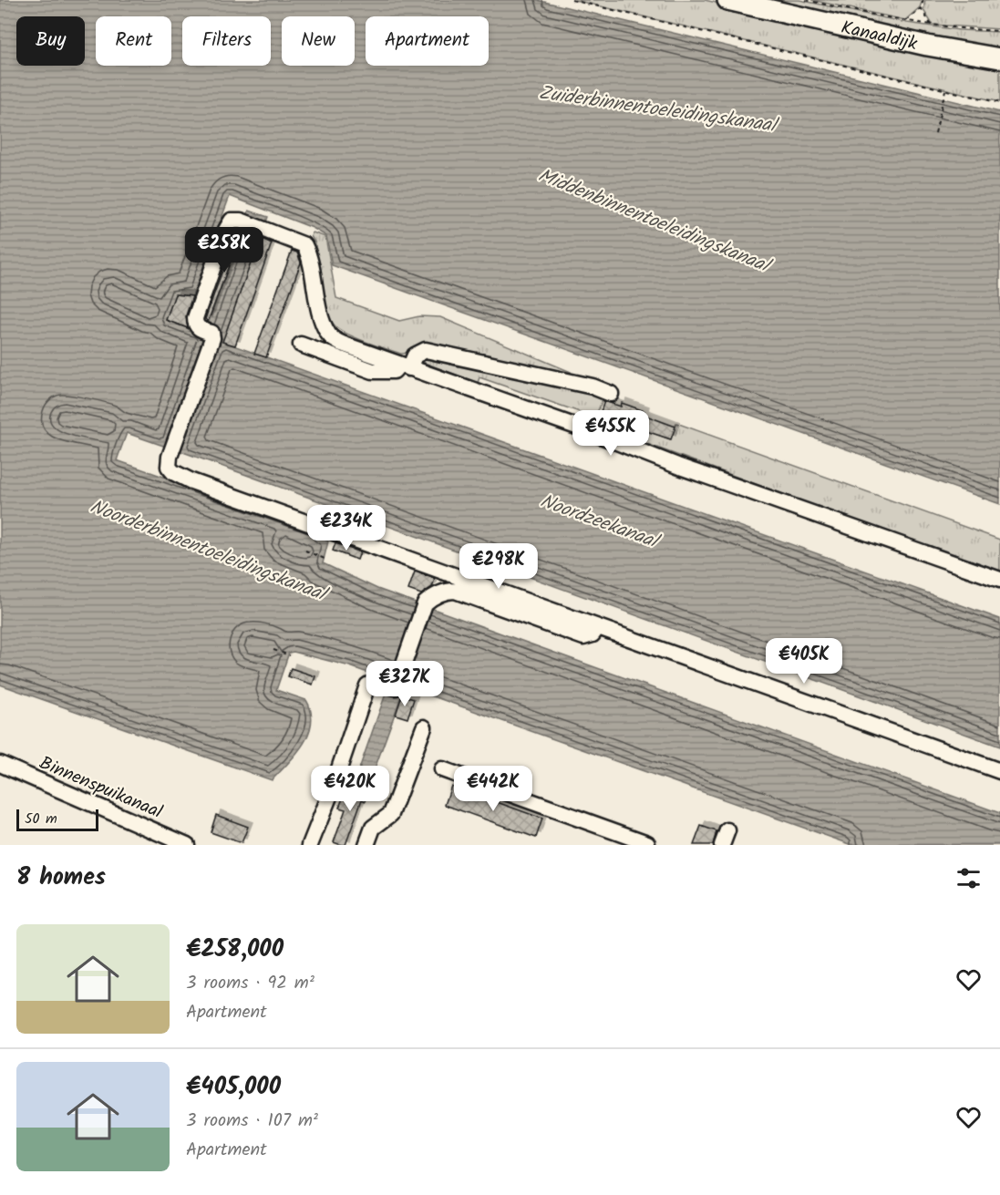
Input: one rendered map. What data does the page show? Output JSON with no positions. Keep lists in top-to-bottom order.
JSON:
{
  "streets": {
    "main road": ["Kanaaldijk"],
    "street": ["Binnenspuikanaal"]
  },
  "water": [
    "Zuiderbinnentoeleidingskanaal",
    "Middenbinnentoeleidingskanaal",
    "Noordzeekanaal",
    "Noorderbinnentoeleidingskanaal"
  ],
  "scale_bar": "50 m",
  "page": {
    "chip": [
      "Buy",
      "Rent",
      "Filters",
      "New",
      "Apartment"
    ],
    "price": [
      "€258K",
      "€455K",
      "€234K",
      "€298K",
      "€405K",
      "€327K",
      "€420K",
      "€442K"
    ],
    "scale": "50 m",
    "heading": "8 homes",
    "list": [
      {
        "name": "€258,000",
        "note": "3 rooms · 92 m² · Apartment"
      },
      {
        "name": "€405,000",
        "note": "3 rooms · 107 m² · Apartment"
      }
    ]
  }
}
